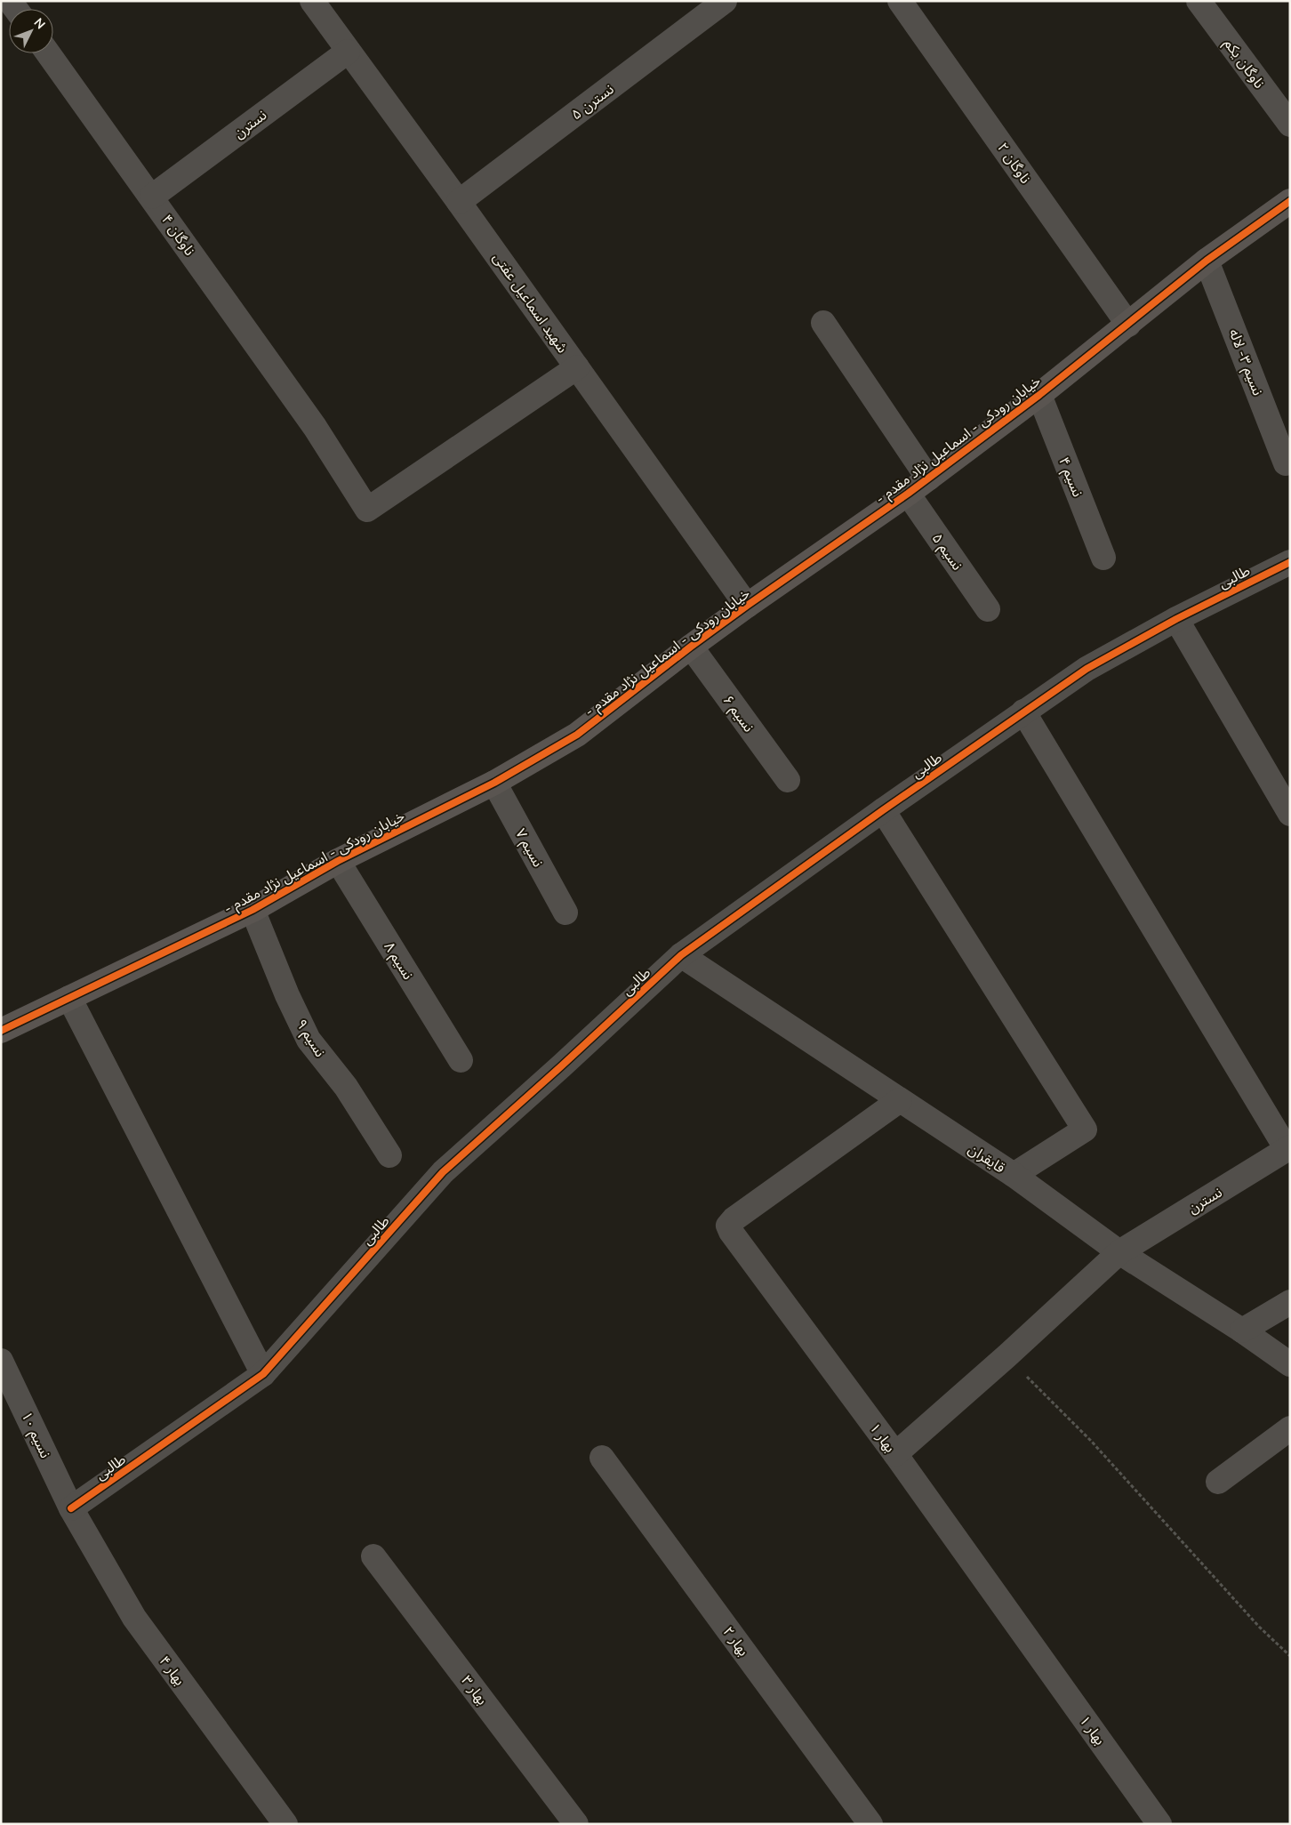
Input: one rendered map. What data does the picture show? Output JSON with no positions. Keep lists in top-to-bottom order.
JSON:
{
  "streets": {
    "street": [
      "ناوگان یکم",
      "نسترن ۵",
      "نسترن",
      "ناوگان ۲",
      "ناوگان ۴",
      "شهید اسماعیل عفتی",
      "نسیم ۳- لاله",
      "- خیابان رودکی - اسماعیل نژاد مقدم",
      "نسیم ۴",
      "نسیم ۵",
      "طالبی",
      "نسیم ۶",
      "نسیم ۷",
      "نسیم ۸",
      "نسیم ۹",
      "قایقران",
      "نسیم ۱۰",
      "بهار ۱",
      "بهار ۲",
      "بهار ۴",
      "بهار ۳"
    ]
  },
  "crossings": [
    ["نسترن ۵", "شهید اسماعیل عفتی"],
    ["نسترن", "ناوگان ۴"],
    ["نسترن", "شهید اسماعیل عفتی"],
    ["نسترن", "قایقران"],
    ["نسترن", "بهار ۱"],
    ["ناوگان ۲", "- خیابان رودکی - اسماعیل نژاد مقدم"],
    ["ناوگان ۴", "شهید اسماعیل عفتی"],
    ["شهید اسماعیل عفتی", "- خیابان رودکی - اسماعیل نژاد مقدم"],
    ["نسیم ۳- لاله", "- خیابان رودکی - اسماعیل نژاد مقدم"],
    ["- خیابان رودکی - اسماعیل نژاد مقدم", "نسیم ۴"],
    ["- خیابان رودکی - اسماعیل نژاد مقدم", "نسیم ۵"],
    ["- خیابان رودکی - اسماعیل نژاد مقدم", "نسیم ۶"],
    ["- خیابان رودکی - اسماعیل نژاد مقدم", "نسیم ۷"],
    ["- خیابان رودکی - اسماعیل نژاد مقدم", "نسیم ۸"],
    ["- خیابان رودکی - اسماعیل نژاد مقدم", "نسیم ۹"],
    ["طالبی", "قایقران"],
    ["طالبی", "نسیم ۱۰"],
    ["طالبی", "بهار ۴"],
    ["قایقران", "بهار ۱"],
    ["نسیم ۱۰", "بهار ۴"]
  ],
  "north": "top right"
}
